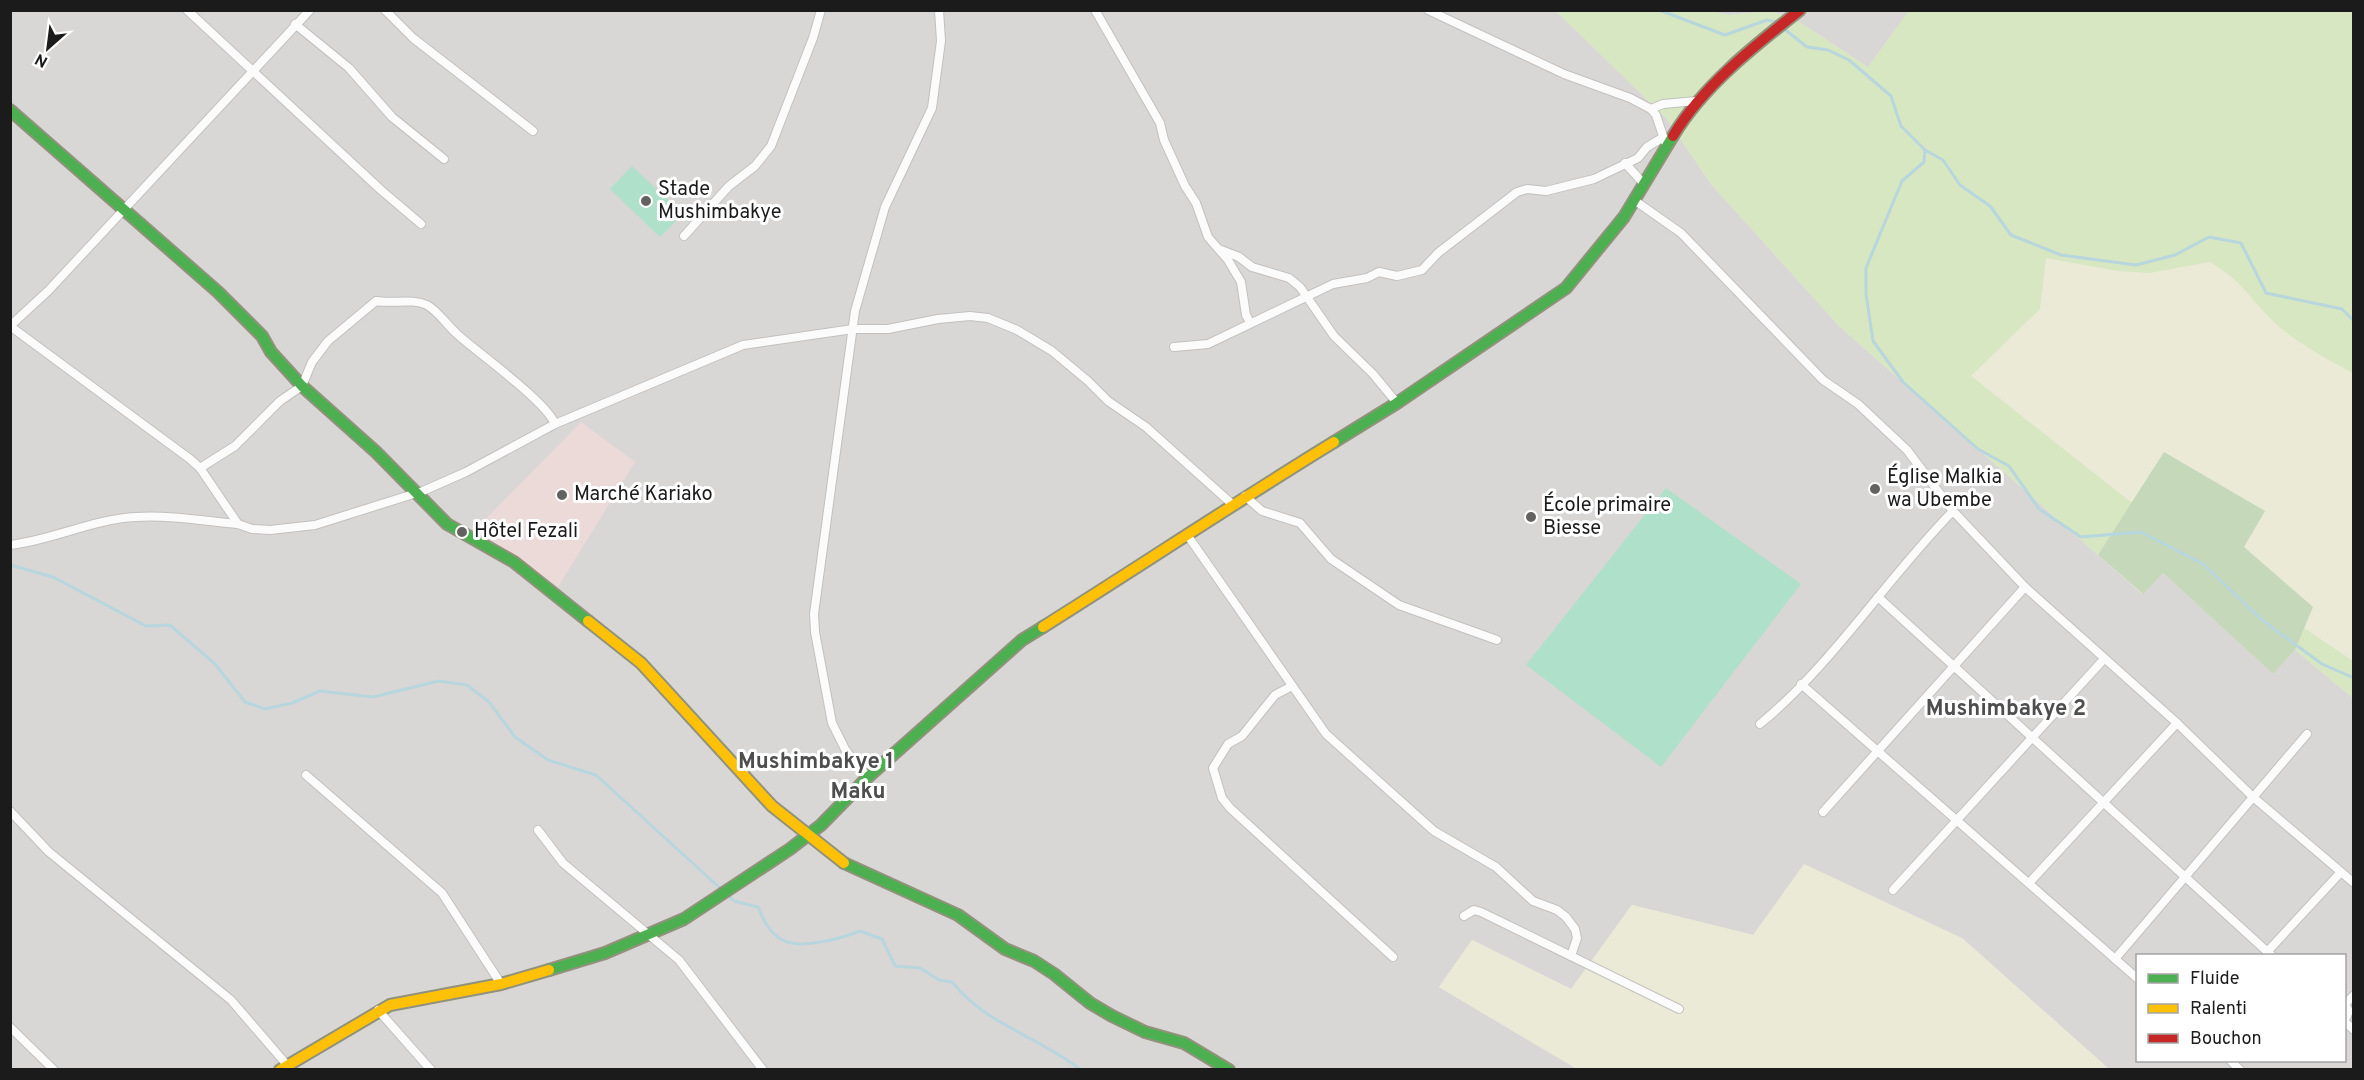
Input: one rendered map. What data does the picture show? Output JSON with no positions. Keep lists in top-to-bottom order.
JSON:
{
  "districts": ["Mushimbakye 2", "Mushimbakye 1", "Maku"],
  "places": [
    "Stade Mushimbakye",
    "Église Malkia wa Ubembe",
    "Marché Kariako",
    "École primaire Biesse",
    "Hôtel Fezali"
  ],
  "legend": ["Fluide", "Ralenti", "Bouchon"],
  "north": "bottom left"
}
